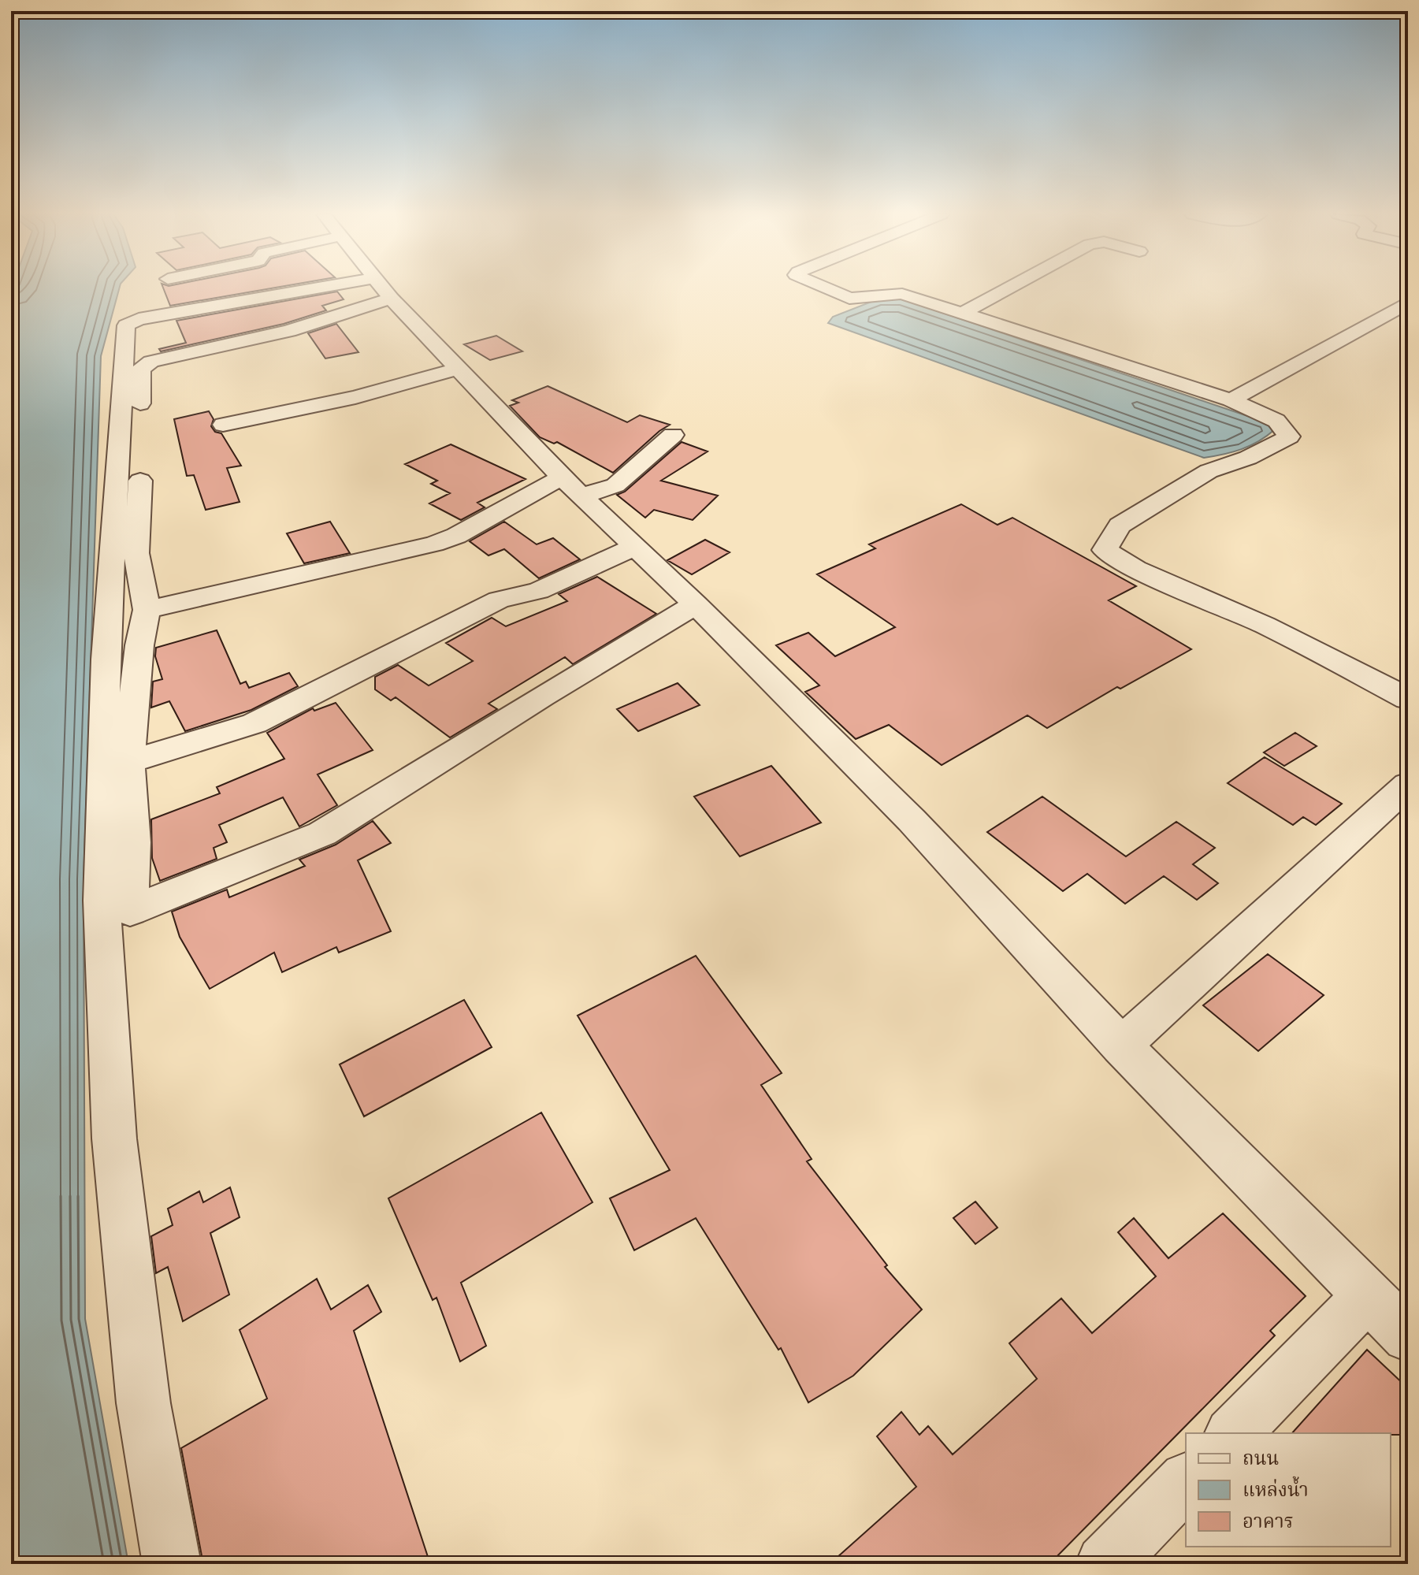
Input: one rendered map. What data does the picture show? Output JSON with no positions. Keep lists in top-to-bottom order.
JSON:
{
  "legend": ["ถนน", "แหล่งน้ำ", "อาคาร"]
}
